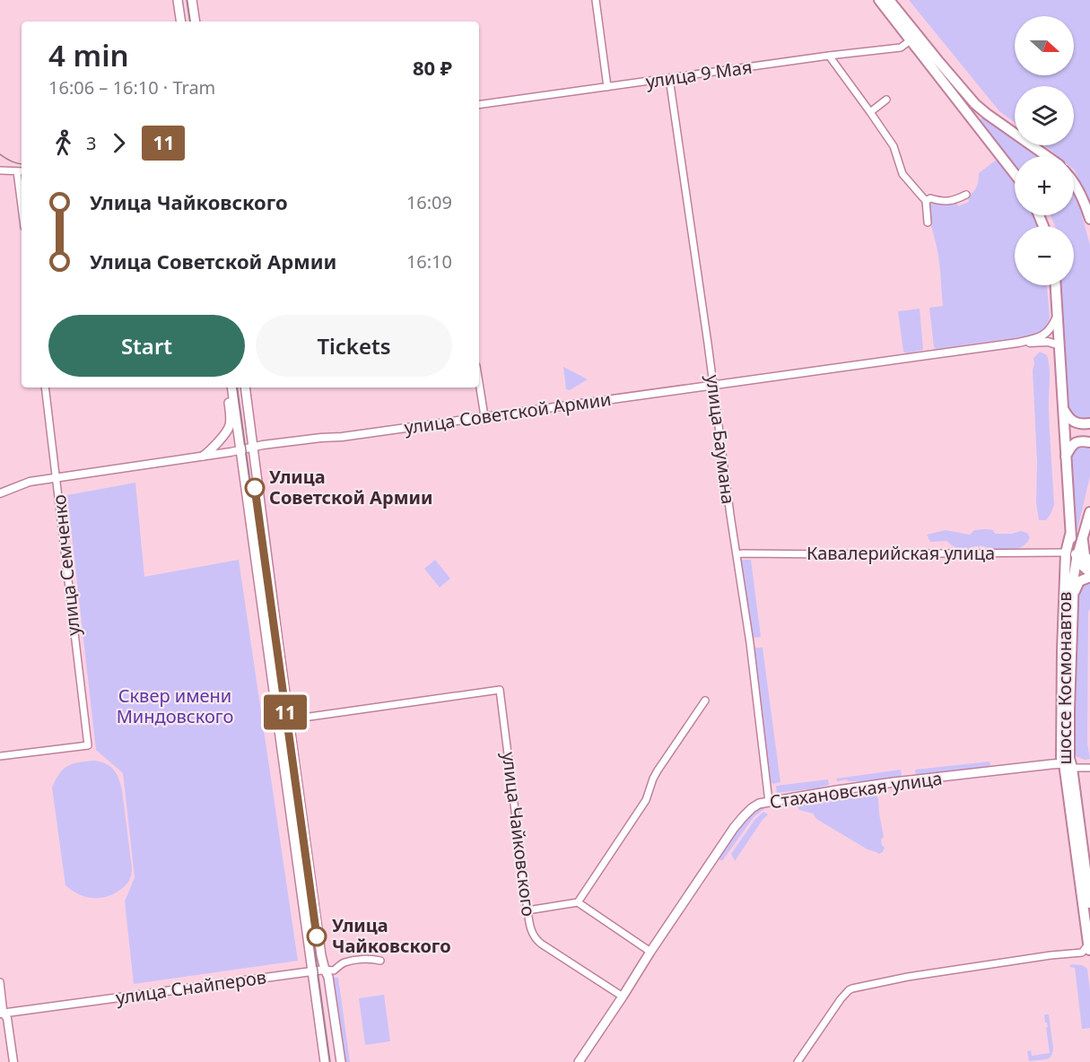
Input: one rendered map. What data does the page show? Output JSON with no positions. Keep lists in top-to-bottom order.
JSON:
{
  "streets": {
    "main road": ["шоссе Космонавтов", "Стахановская улица"],
    "street": [
      "улица 9 Мая",
      "улица Советской Армии",
      "улица Баумана",
      "Кавалерийская улица",
      "улица Семченко",
      "улица Чайковского",
      "улица Снайперов"
    ]
  },
  "crossings": [
    ["улица 9 Мая", "улица Баумана"],
    ["улица Советской Армии", "улица Баумана"],
    ["улица Советской Армии", "улица Семченко"],
    ["улица Советской Армии", "шоссе Космонавтов"],
    ["улица Баумана", "Кавалерийская улица"],
    ["улица Баумана", "Стахановская улица"],
    ["Кавалерийская улица", "шоссе Космонавтов"],
    ["шоссе Космонавтов", "Стахановская улица"],
    ["Стахановская улица", "улица Чайковского"]
  ],
  "parks": ["Сквер имени Миндовского"],
  "places": ["Улица Советской Армии", "Улица Чайковского"],
  "lines": ["tram line 11"],
  "north": "right",
  "page": {
    "on_map": "11",
    "map_buttons": ["+", "−"],
    "heading": ["4 min", "16:06 – 16:10 · Tram", "80 ₽"],
    "legs": ["3", "11"],
    "list": [
      {
        "name": "Улица Чайковского",
        "value": "16:09"
      },
      {
        "name": "Улица Советской Армии",
        "value": "16:10"
      }
    ],
    "buttons": ["Start", "Tickets"]
  }
}
